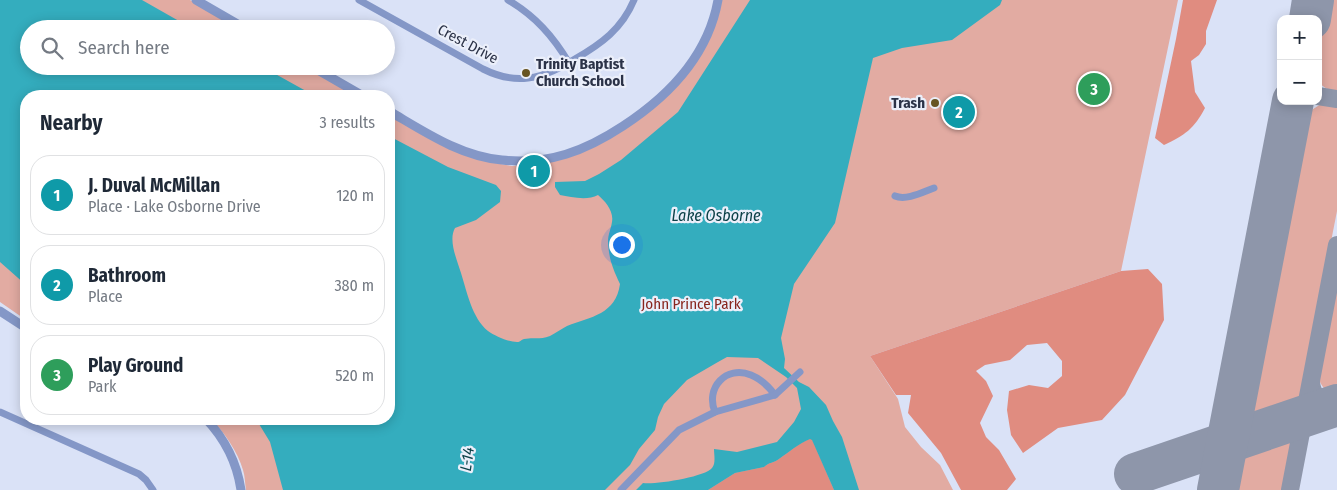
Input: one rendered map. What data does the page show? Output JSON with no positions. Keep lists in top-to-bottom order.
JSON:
{
  "streets": {
    "street": ["Crest Drive"]
  },
  "water": ["Lake Osborne", "L-14"],
  "parks": ["John Prince Park"],
  "places": ["Trinity Baptist Church School", "Trash"],
  "page": {
    "map_buttons": ["+", "−"],
    "search": "Search here",
    "pins": ["3", "2", "1"],
    "heading": ["Nearby", "3 results"],
    "list": [
      {
        "mark": "1",
        "name": "J. Duval McMillan",
        "note": "Place · Lake Osborne Drive",
        "value": "120 m"
      },
      {
        "mark": "2",
        "name": "Bathroom",
        "note": "Place",
        "value": "380 m"
      },
      {
        "mark": "3",
        "name": "Play Ground",
        "note": "Park",
        "value": "520 m"
      }
    ]
  }
}
